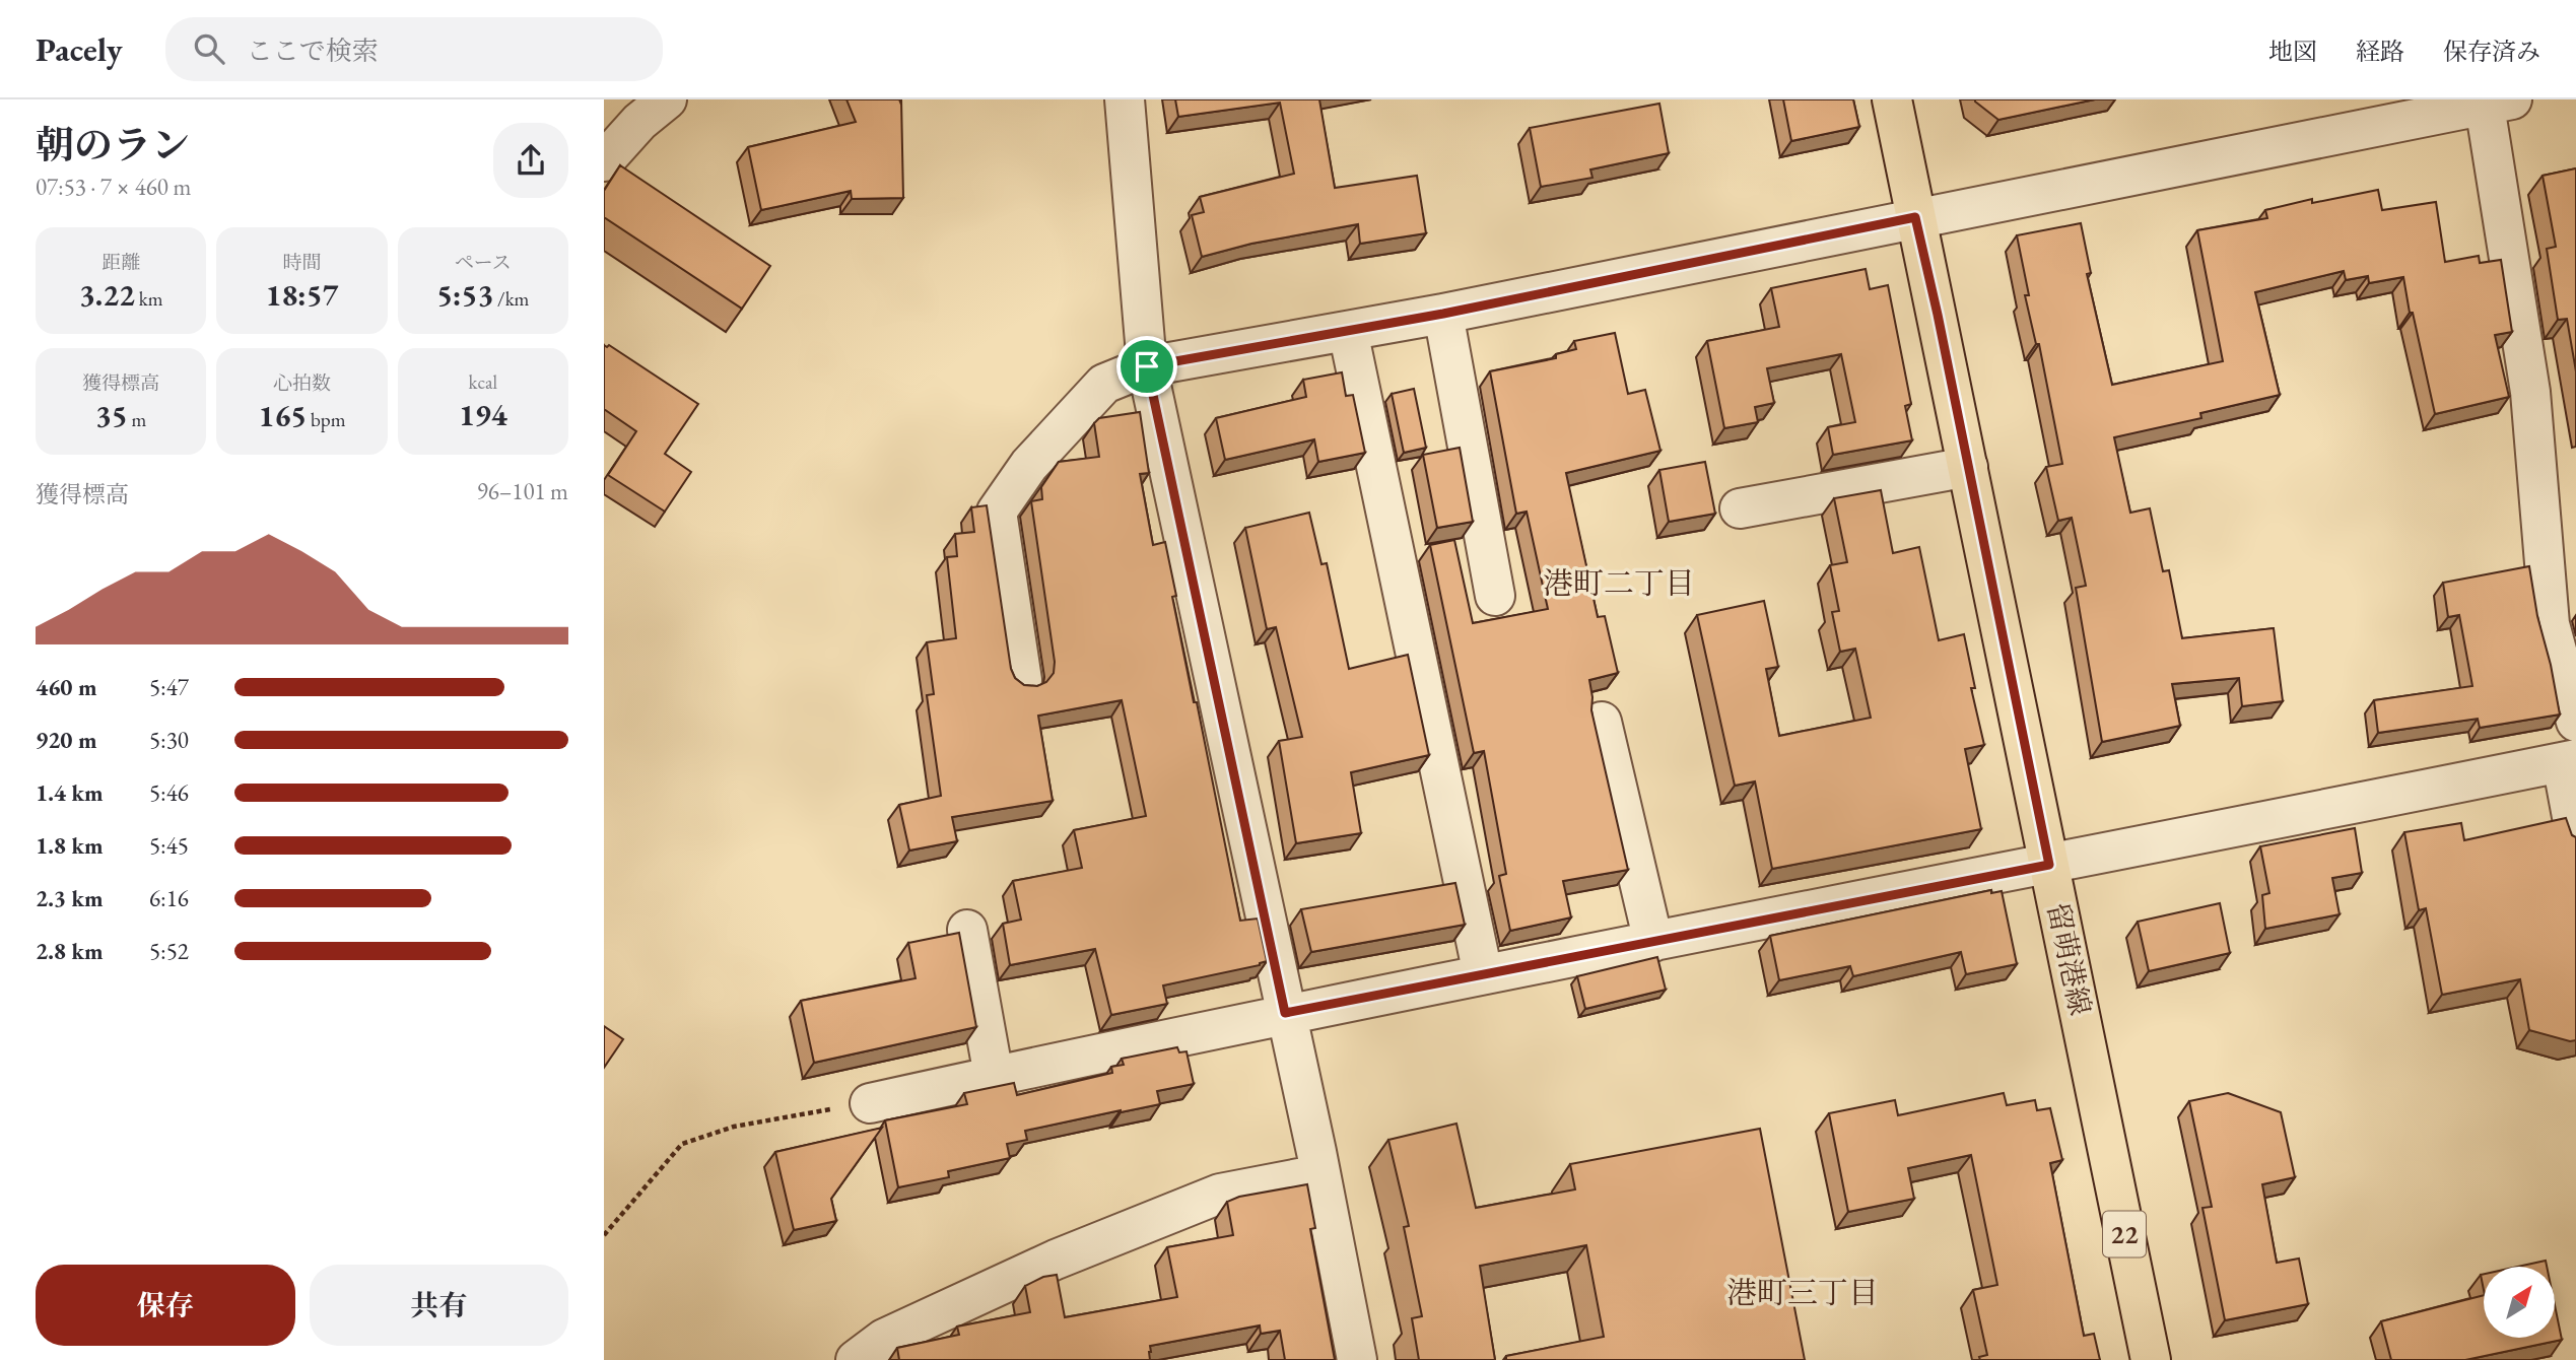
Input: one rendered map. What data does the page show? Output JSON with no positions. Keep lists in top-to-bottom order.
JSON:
{
  "streets": {
    "main road": ["留萌港線", "22"]
  },
  "districts": ["港町二丁目", "港町三丁目"],
  "north": "top right",
  "page": {
    "header": "Pacely",
    "search": "ここで検索",
    "nav": ["地図", "経路", "保存済み"],
    "heading": ["朝のラン", "07:53 · 7 × 460 m"],
    "stats": [
      ["距離", "3.22 km"],
      ["時間", "18:57"],
      ["ペース", "5:53 /km"],
      ["獲得標高", "35 m"],
      ["心拍数", "165 bpm"],
      ["kcal", "194"]
    ],
    "chart": ["獲得標高", "96–101 m"],
    "list": [
      {
        "name": "460 m",
        "note": "5:47"
      },
      {
        "name": "920 m",
        "note": "5:30"
      },
      {
        "name": "1.4 km",
        "note": "5:46"
      },
      {
        "name": "1.8 km",
        "note": "5:45"
      },
      {
        "name": "2.3 km",
        "note": "6:16"
      },
      {
        "name": "2.8 km",
        "note": "5:52"
      }
    ],
    "buttons": ["保存", "共有"]
  }
}
